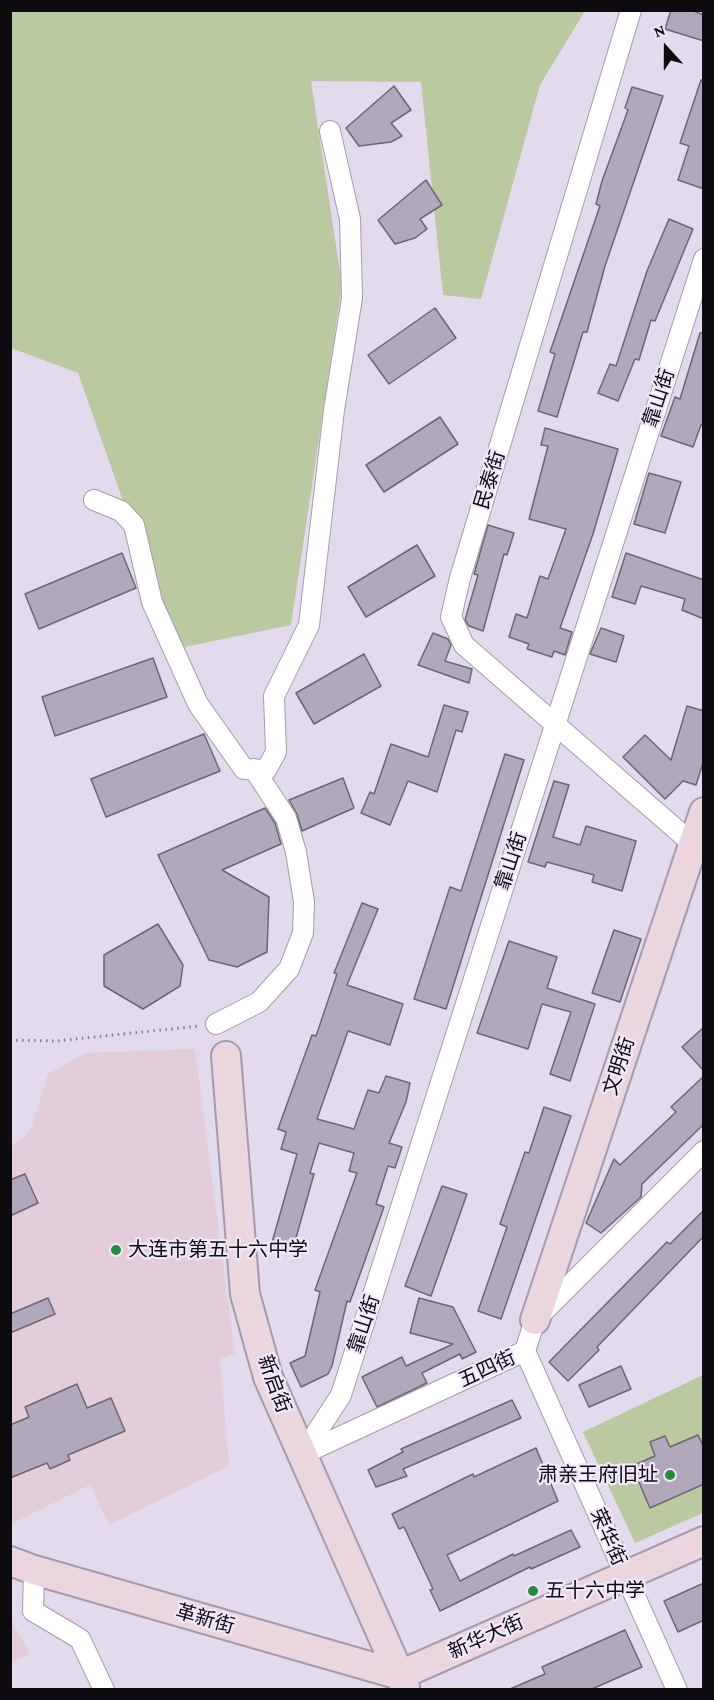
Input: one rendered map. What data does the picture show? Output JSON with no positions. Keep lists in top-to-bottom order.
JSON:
{
  "streets": {
    "street": [
      "靠山街",
      "民泰街",
      "文明街",
      "五四街",
      "新启街",
      "荣华街",
      "革新街",
      "新华大街"
    ]
  },
  "crossings": [
    ["靠山街", "民泰街"],
    ["靠山街", "五四街"],
    ["靠山街", "新启街"],
    ["民泰街", "文明街"],
    ["文明街", "五四街"],
    ["五四街", "新启街"],
    ["五四街", "荣华街"],
    ["新启街", "革新街"],
    ["新启街", "新华大街"],
    ["荣华街", "新华大街"],
    ["革新街", "新华大街"]
  ],
  "places": ["大连市第五十六中学", "肃亲王府旧址", "五十六中学"],
  "north": "top"
}
